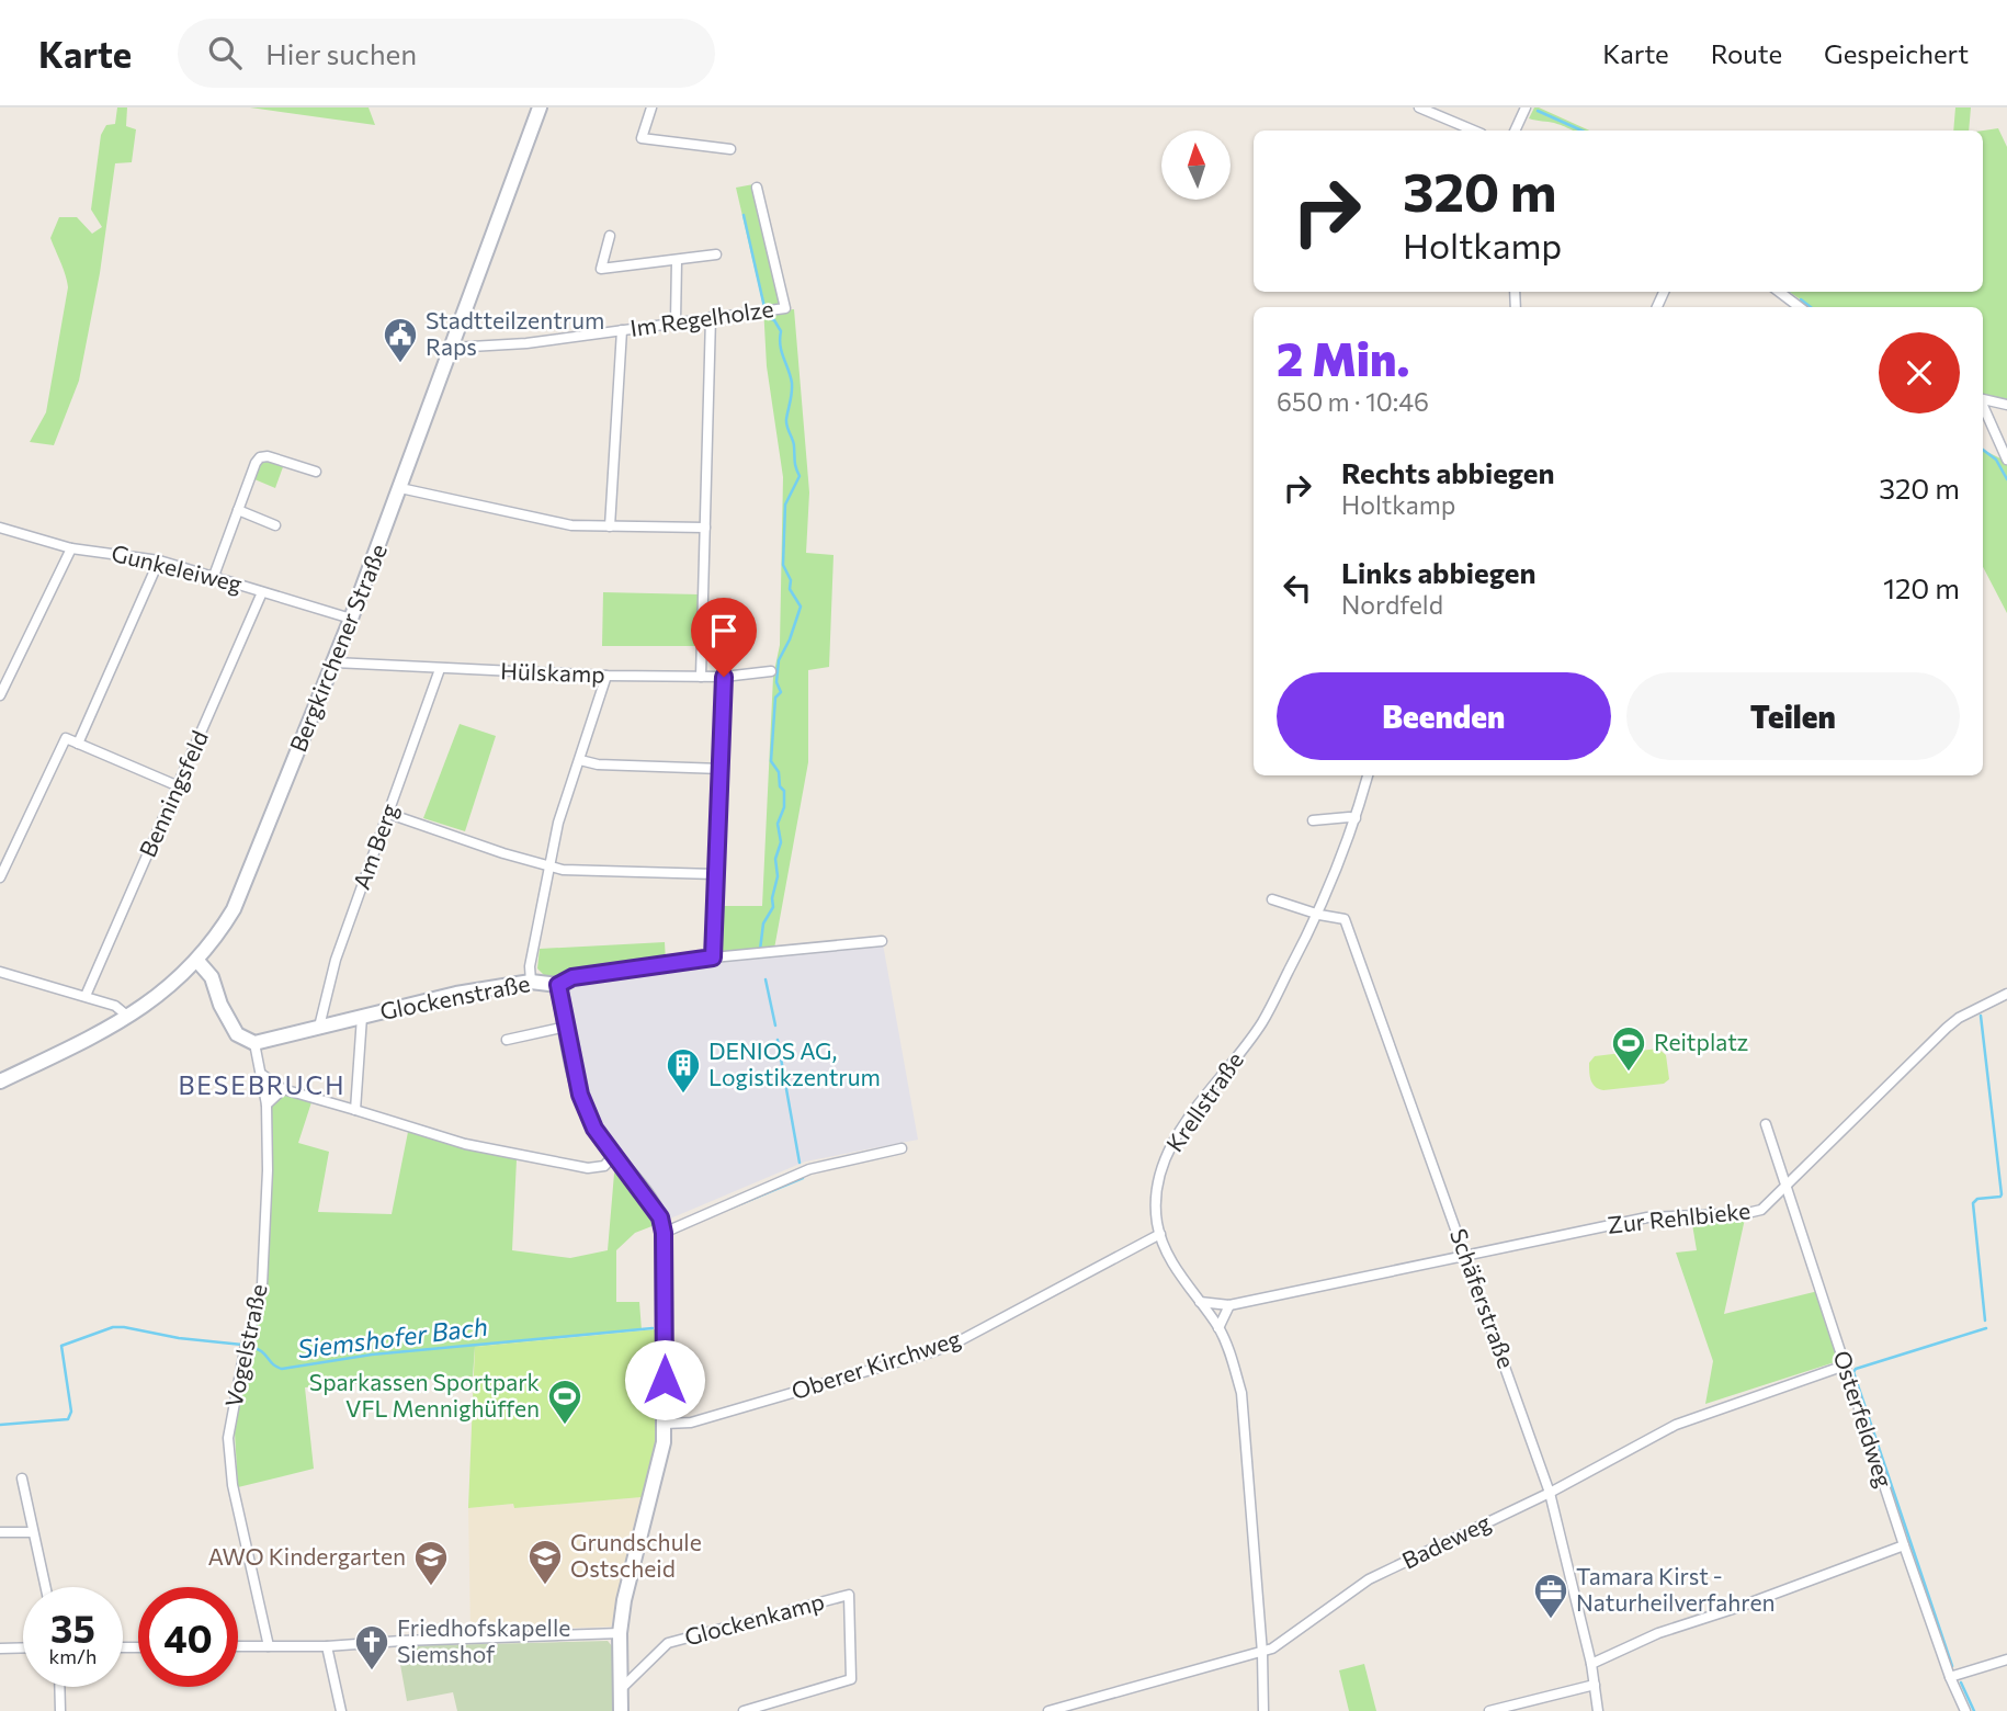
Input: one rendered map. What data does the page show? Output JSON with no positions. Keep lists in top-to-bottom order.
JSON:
{
  "streets": {
    "street": [
      "Im Regelholze",
      "Gunkeleiweg",
      "Bergkirchener Straße",
      "Hülskamp",
      "Benningsfeld",
      "Am Berg",
      "Glockenstraße",
      "Krellstraße",
      "Zur Rehlbieke",
      "Schäferstraße",
      "Vogelstraße",
      "Oberer Kirchweg",
      "Osterfeldweg",
      "Badeweg",
      "Glockenkamp"
    ]
  },
  "crossings": [
    ["Im Regelholze", "Bergkirchener Straße"],
    ["Gunkeleiweg", "Bergkirchener Straße"],
    ["Gunkeleiweg", "Benningsfeld"],
    ["Bergkirchener Straße", "Hülskamp"],
    ["Hülskamp", "Am Berg"],
    ["Am Berg", "Glockenstraße"],
    ["Glockenstraße", "Vogelstraße"],
    ["Glockenstraße", "Oberer Kirchweg"],
    ["Glockenstraße", "Glockenkamp"],
    ["Krellstraße", "Zur Rehlbieke"],
    ["Krellstraße", "Schäferstraße"],
    ["Krellstraße", "Oberer Kirchweg"],
    ["Krellstraße", "Badeweg"],
    ["Zur Rehlbieke", "Schäferstraße"],
    ["Zur Rehlbieke", "Osterfeldweg"],
    ["Schäferstraße", "Badeweg"],
    ["Osterfeldweg", "Badeweg"]
  ],
  "districts": ["BESEBRUCH"],
  "water": ["Siemshofer Bach"],
  "places": {
    "public building": ["Stadtteilzentrum Raps"],
    "sports": ["Reitplatz", "Sparkassen Sportpark VFL Mennighüffen"],
    "building": ["DENIOS AG, Logistikzentrum"],
    "school or university": ["Grundschule Ostscheid", "AWO Kindergarten"],
    "office": ["Tamara Kirst - Naturheilverfahren"],
    "church": ["Friedhofskapelle Siemshof"]
  },
  "north": "top",
  "page": {
    "header": "Karte",
    "search": "Hier suchen",
    "nav": ["Karte", "Route", "Gespeichert"],
    "turn": ["320 m", "Holtkamp"],
    "heading": ["2 Min.", "650 m · 10:46"],
    "list": [
      {
        "name": "Rechts abbiegen",
        "note": "Holtkamp",
        "value": "320 m"
      },
      {
        "name": "Links abbiegen",
        "note": "Nordfeld",
        "value": "120 m"
      }
    ],
    "buttons": ["Beenden", "Teilen"],
    "speed": "35 km/h",
    "limit": "40"
  }
}
